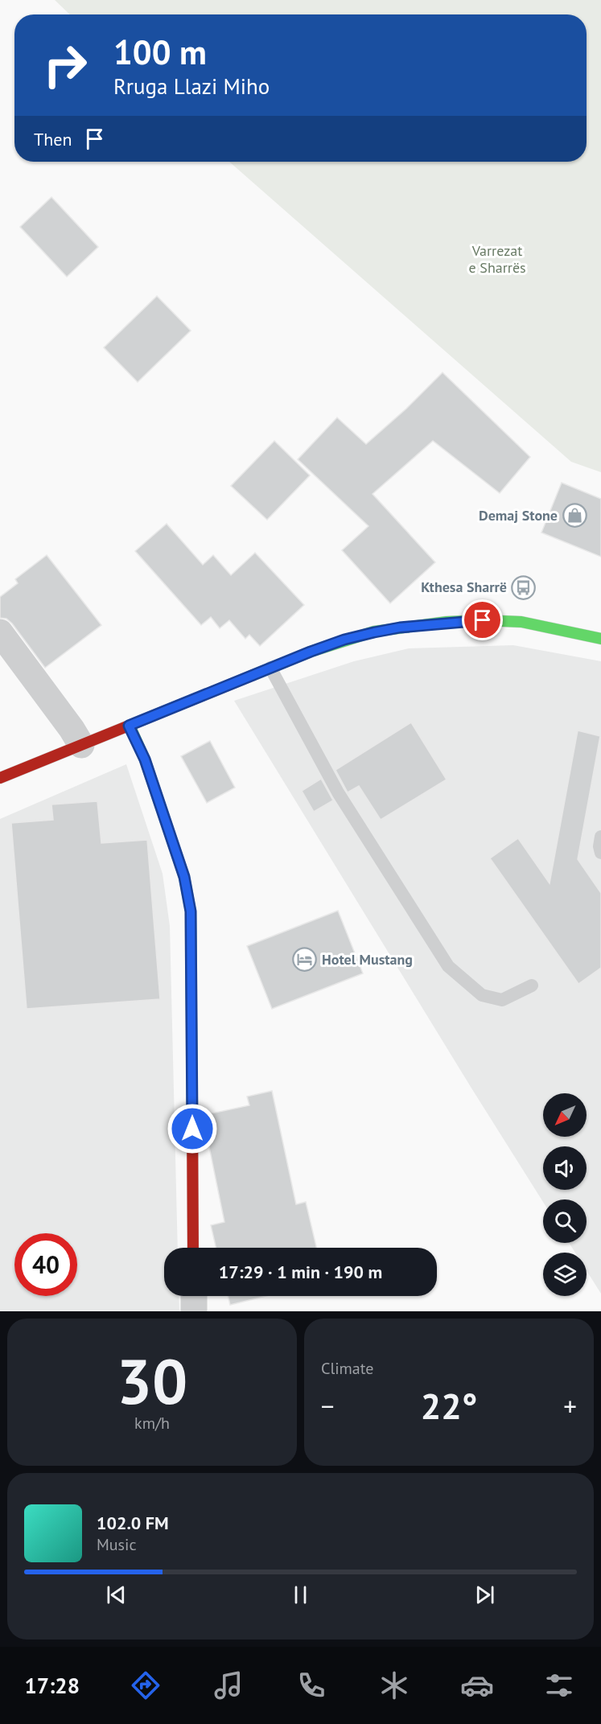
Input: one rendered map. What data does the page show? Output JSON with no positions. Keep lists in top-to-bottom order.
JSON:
{
  "parks": ["Varrezat e Sharrës"],
  "places": {
    "shop": ["Demaj Stone"],
    "bus stop": ["Kthesa Sharrë"],
    "hotel": ["Hotel Mustang"]
  },
  "north": "bottom left",
  "page": {
    "turn": ["100 m", "Rruga Llazi Miho"],
    "then": "Then",
    "limit": "40",
    "trip": "17:29 · 1 min · 190 m",
    "tile": [
      ["30", "km/h"],
      "Climate"
    ],
    "heat": ["−", "22°", "+"],
    "song": ["102.0 FM", "Music"],
    "tabs": "17:28"
  }
}
